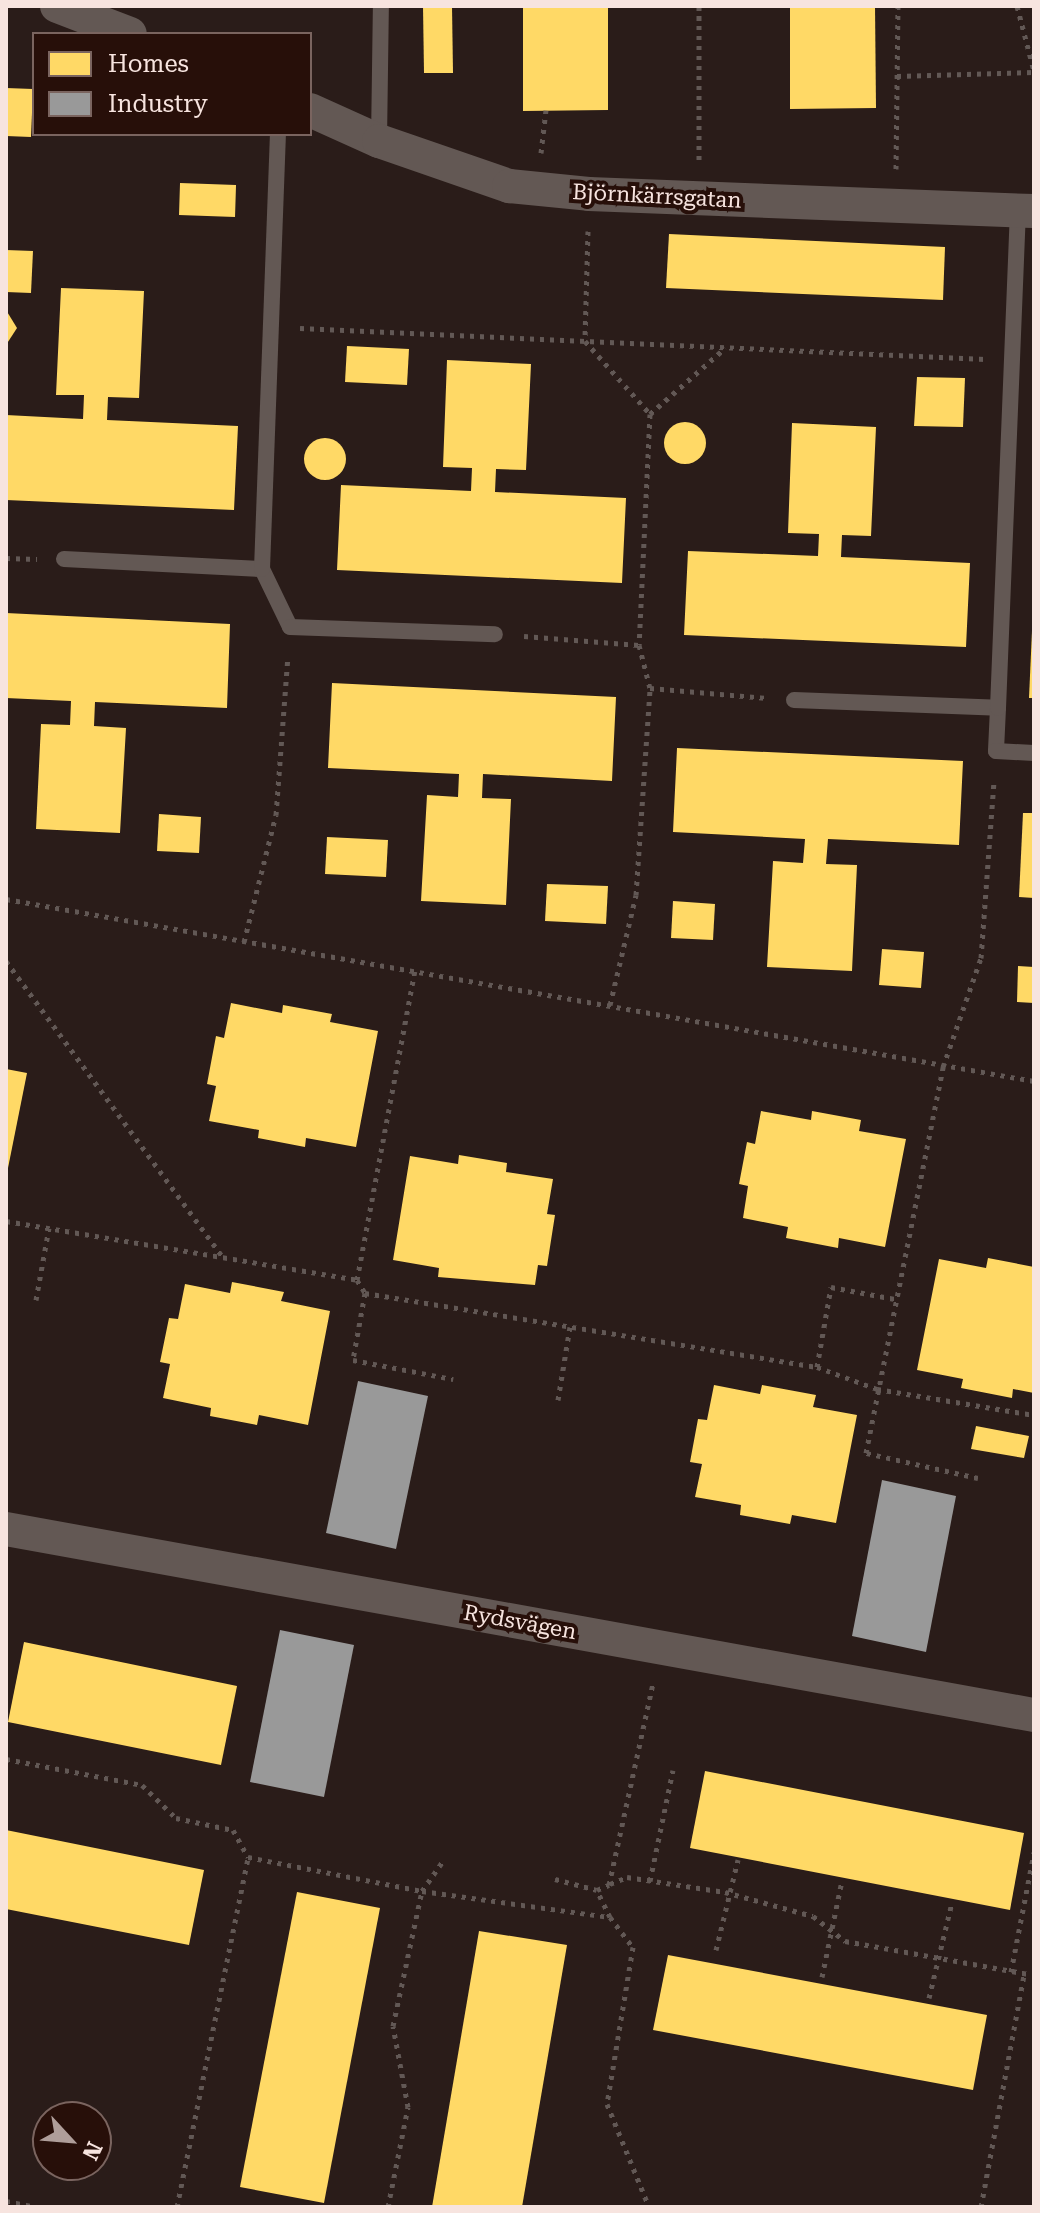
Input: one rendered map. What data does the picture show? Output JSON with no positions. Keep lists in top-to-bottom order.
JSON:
{
  "streets": {
    "street": ["Björnkärrsgatan", "Rydsvägen"]
  },
  "legend": ["Homes", "Industry"],
  "north": "bottom right"
}
